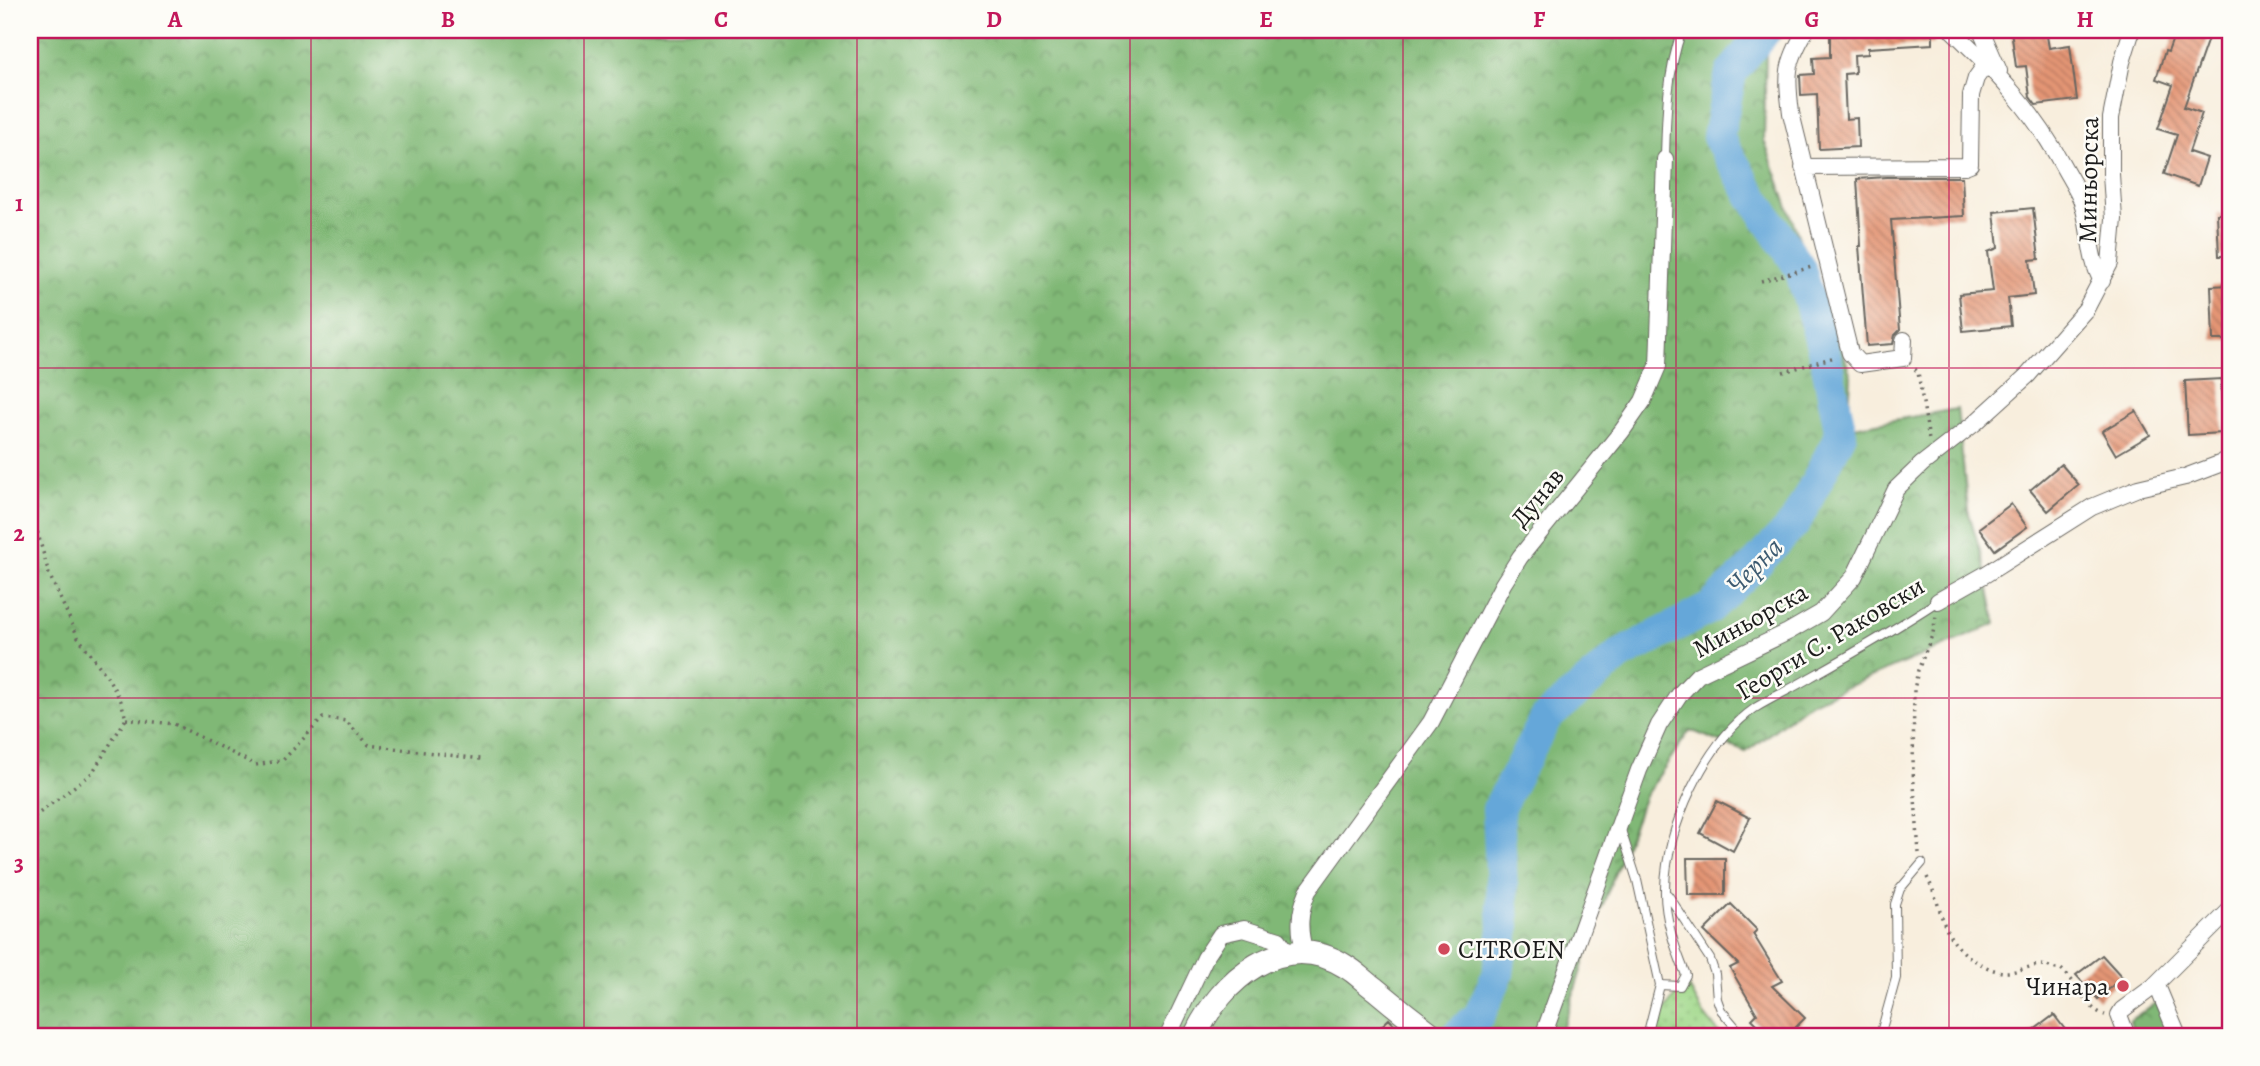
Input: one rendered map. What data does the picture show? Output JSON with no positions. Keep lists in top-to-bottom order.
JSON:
{
  "streets": {
    "street": ["Миньорска", "Дунав", "Георги С. Раковски"]
  },
  "water": ["Черна"],
  "places": ["CITROEN", "Чинара"],
  "grid": {
    "columns": [
      "A",
      "B",
      "C",
      "D",
      "E",
      "F",
      "G",
      "H"
    ],
    "rows": ["1", "2", "3"]
  }
}
